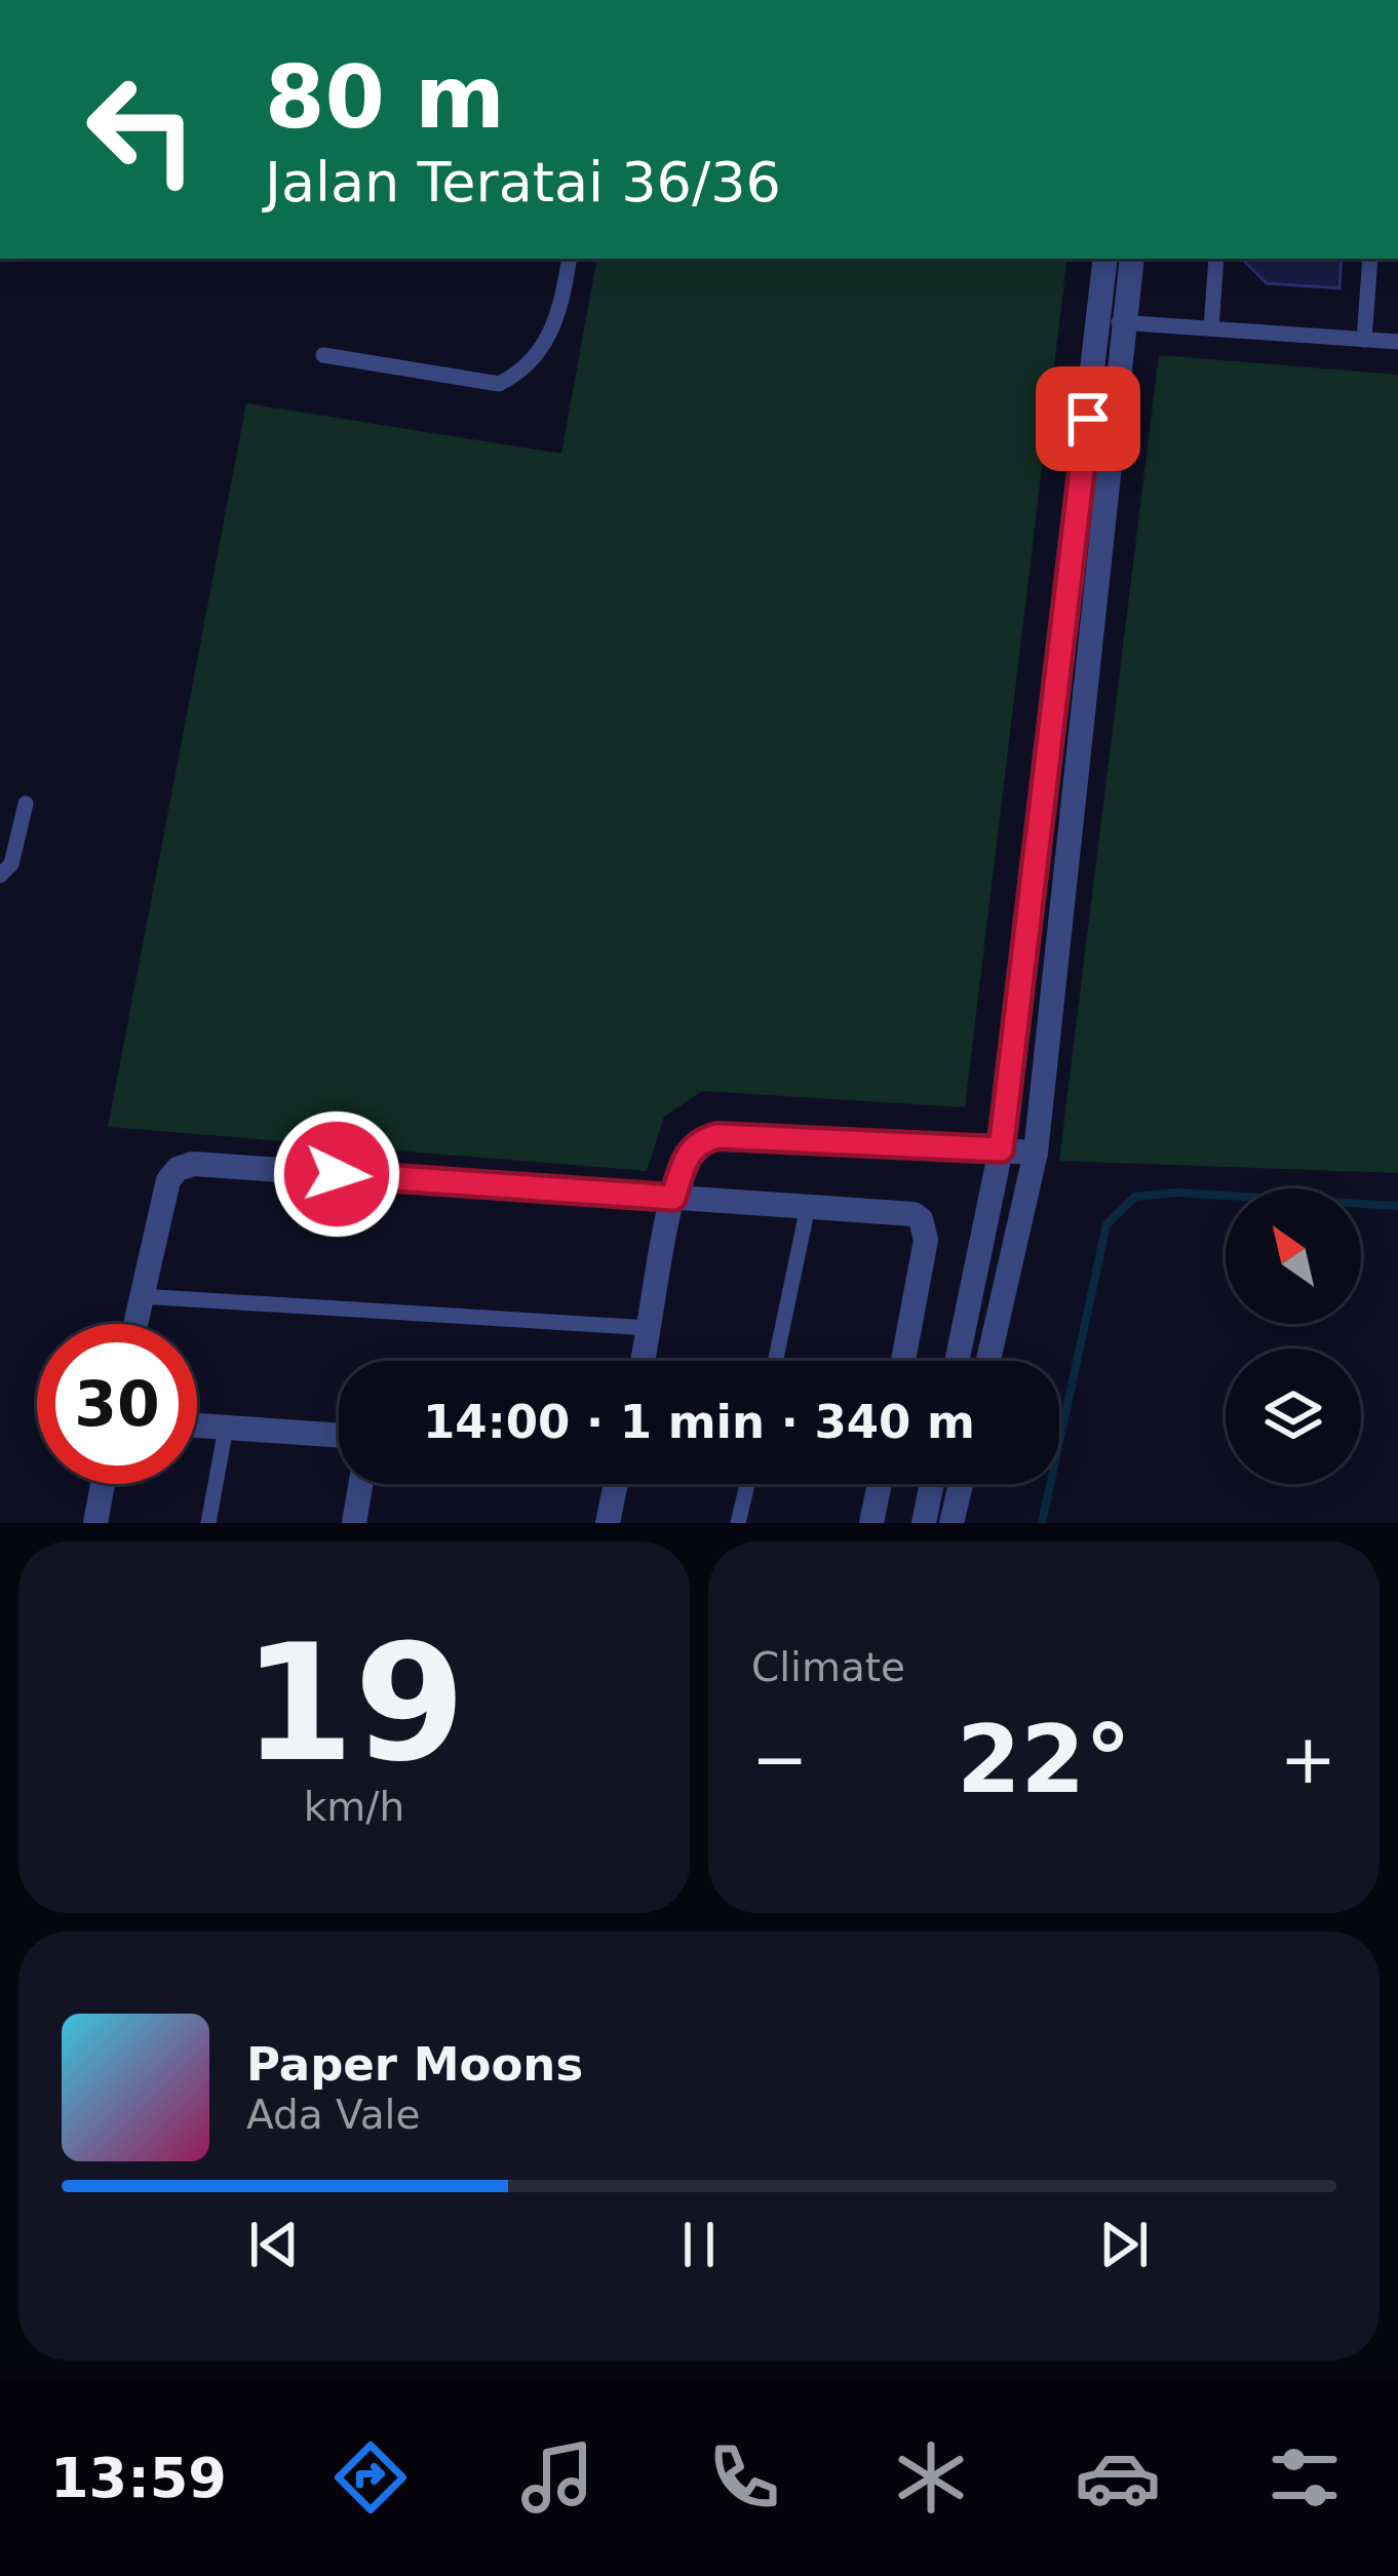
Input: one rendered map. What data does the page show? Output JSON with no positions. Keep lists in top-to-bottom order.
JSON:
{
  "north": "top left",
  "page": {
    "turn": ["80 m", "Jalan Teratai 36/36"],
    "limit": "30",
    "trip": "14:00 · 1 min · 340 m",
    "tile": [
      ["19", "km/h"],
      "Climate"
    ],
    "heat": ["−", "22°", "+"],
    "song": ["Paper Moons", "Ada Vale"],
    "tabs": "13:59"
  }
}
